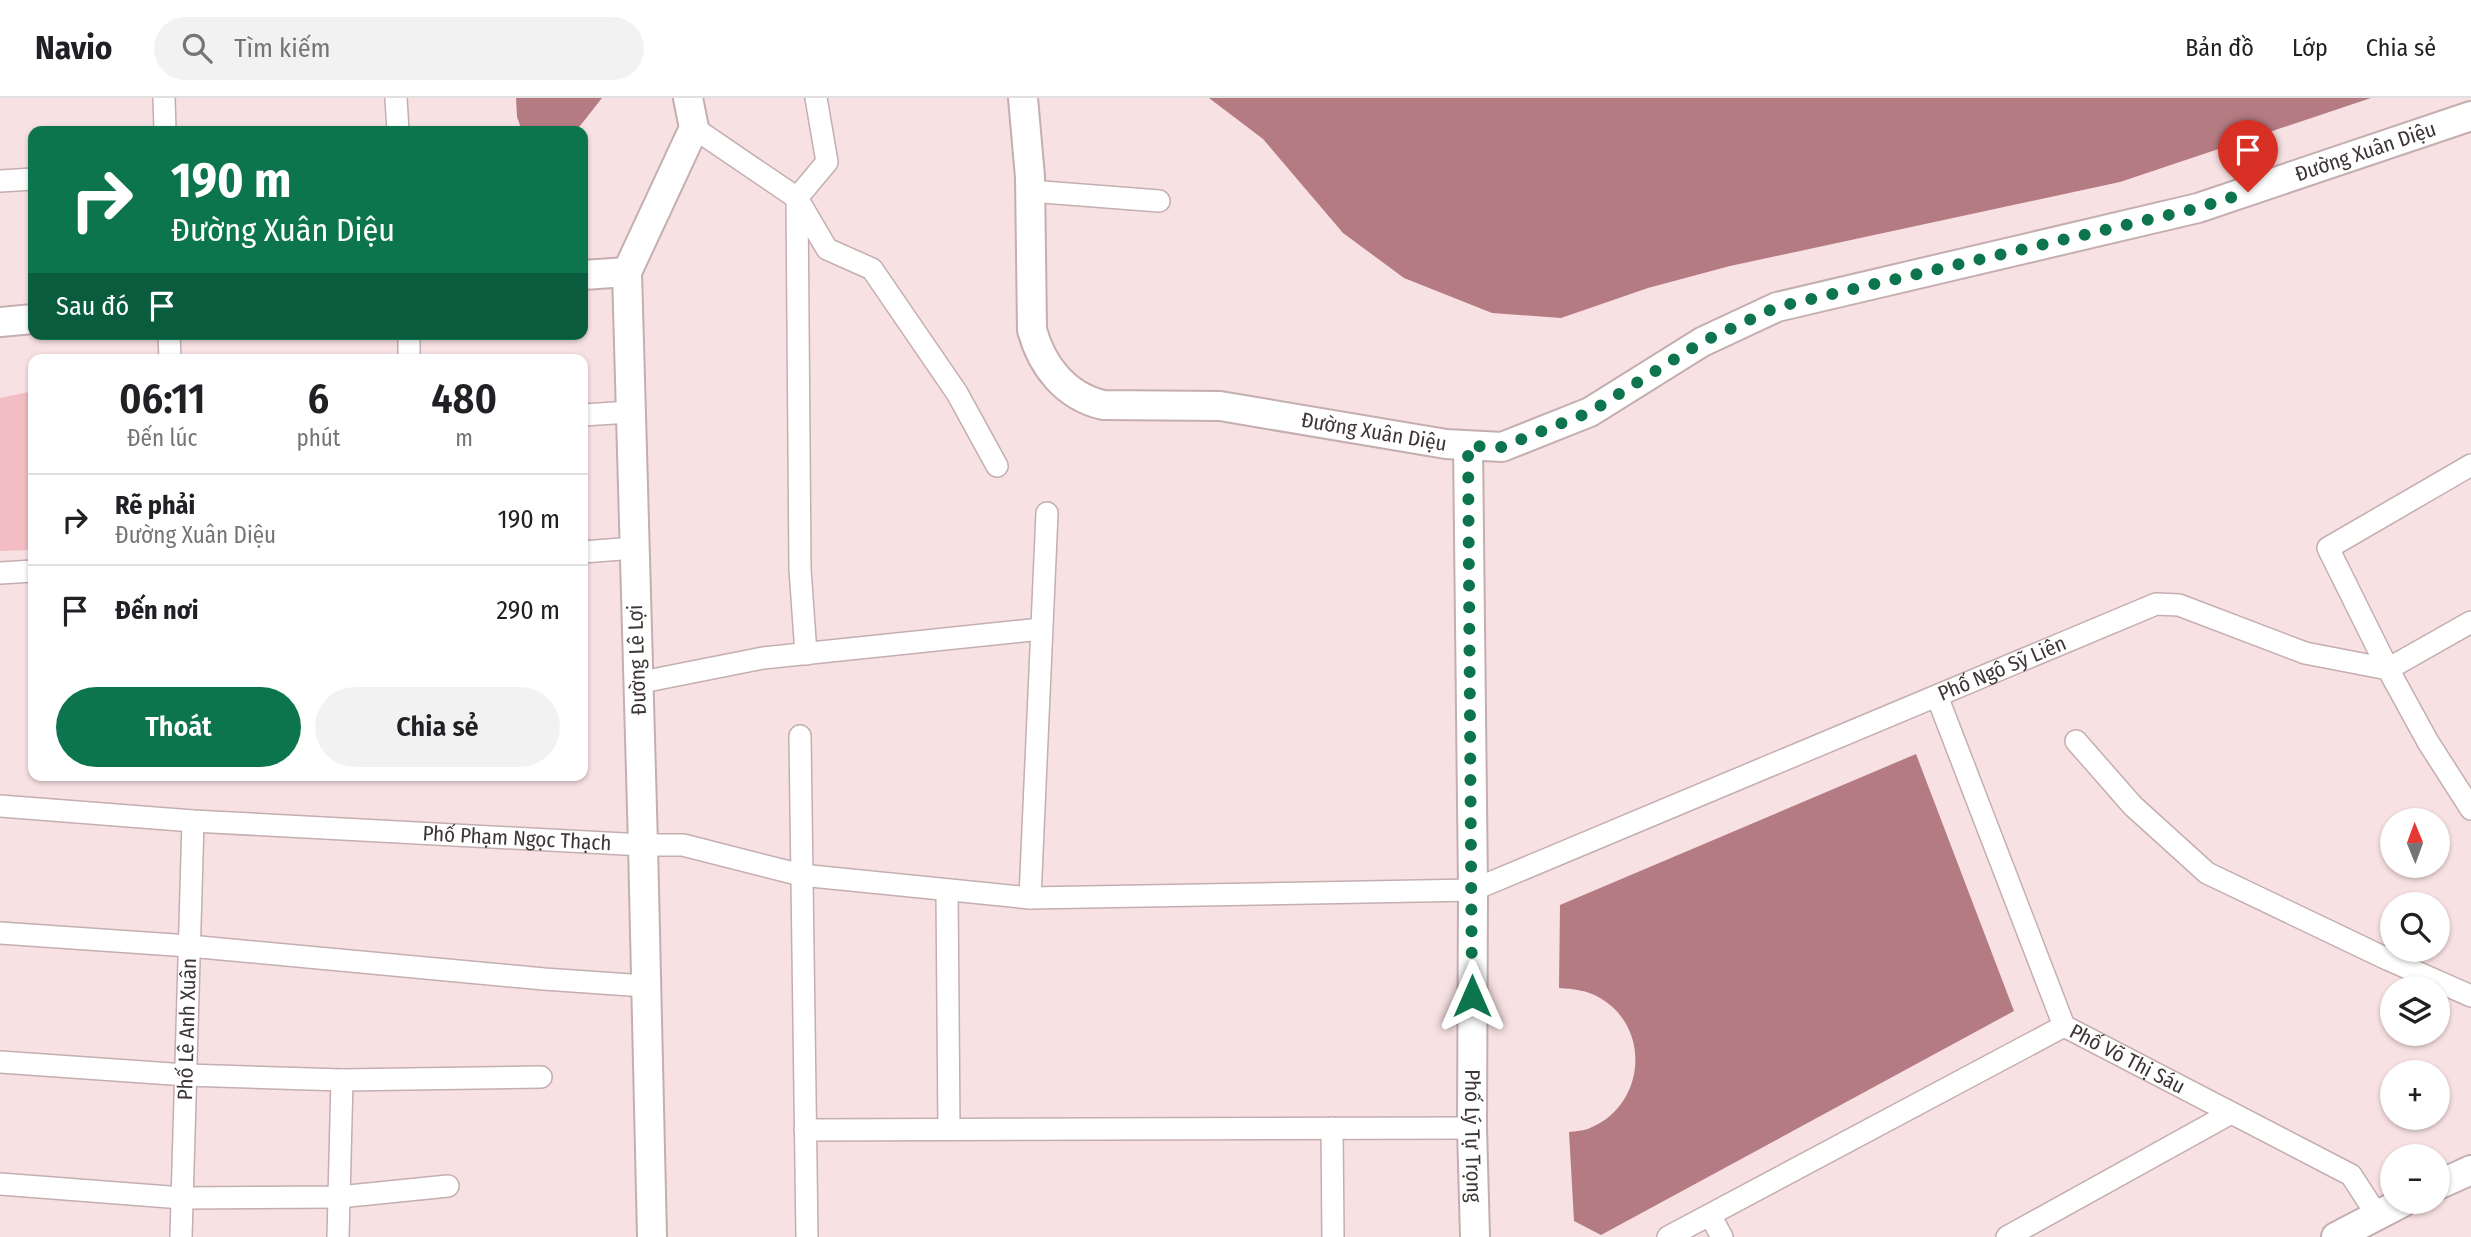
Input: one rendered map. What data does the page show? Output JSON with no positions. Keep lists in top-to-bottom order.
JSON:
{
  "streets": {
    "street": [
      "Đường Xuân Diệu",
      "Đường Lê Lợi",
      "Phố Ngô Sỹ Liên",
      "Phố Phạm Ngọc Thạch",
      "Phố Lê Anh Xuân",
      "Phố Võ Thị Sáu",
      "Phố Lý Tự Trọng"
    ]
  },
  "crossings": [
    ["Đường Xuân Diệu", "Phố Lý Tự Trọng"],
    ["Đường Lê Lợi", "Phố Phạm Ngọc Thạch"],
    ["Phố Ngô Sỹ Liên", "Phố Phạm Ngọc Thạch"],
    ["Phố Ngô Sỹ Liên", "Phố Võ Thị Sáu"],
    ["Phố Ngô Sỹ Liên", "Phố Lý Tự Trọng"],
    ["Phố Phạm Ngọc Thạch", "Phố Lê Anh Xuân"],
    ["Phố Phạm Ngọc Thạch", "Phố Lý Tự Trọng"]
  ],
  "north": "top",
  "page": {
    "header": "Navio",
    "search": "Tìm kiếm",
    "nav": ["Bản đồ", "Lớp", "Chia sẻ"],
    "turn": ["190 m", "Đường Xuân Diệu"],
    "then": "Sau đó",
    "eta": [
      "06:11",
      "Đến lúc",
      "6",
      "phút",
      "480",
      "m"
    ],
    "list": [
      {
        "name": "Rẽ phải",
        "note": "Đường Xuân Diệu",
        "value": "190 m"
      },
      {
        "name": "Đến nơi",
        "value": "290 m"
      }
    ],
    "buttons": ["Thoát", "Chia sẻ"],
    "map_buttons": ["+", "−"]
  }
}
